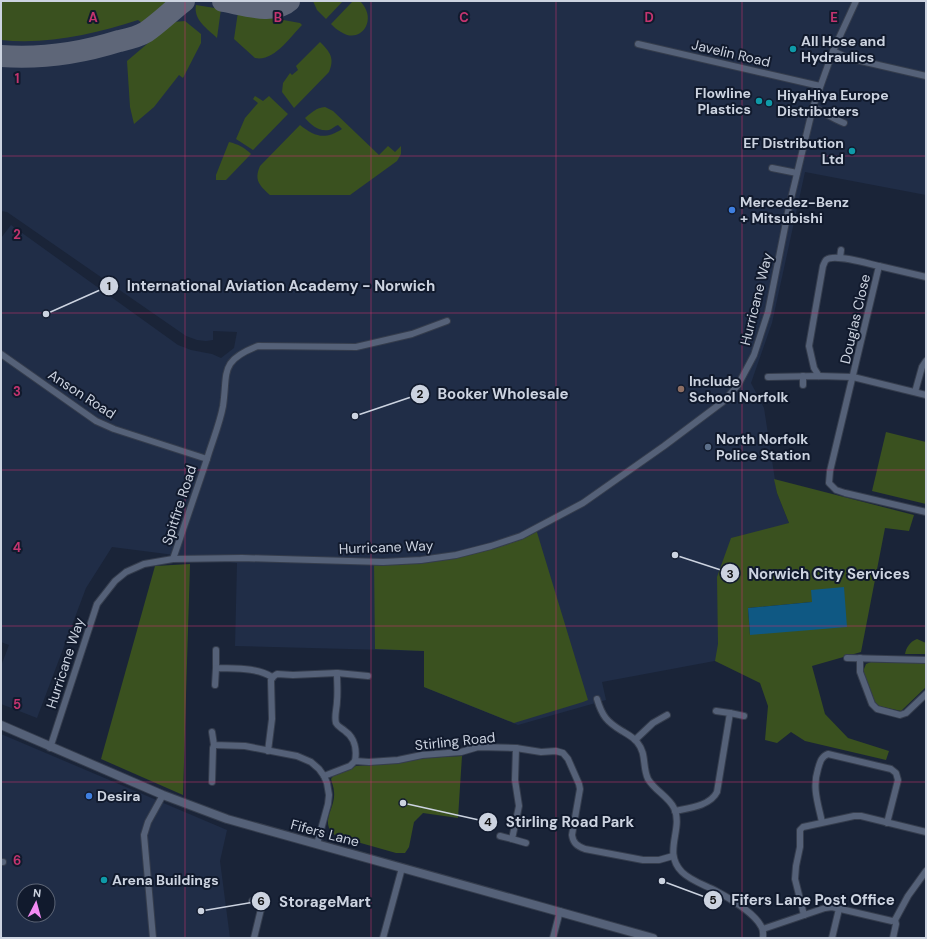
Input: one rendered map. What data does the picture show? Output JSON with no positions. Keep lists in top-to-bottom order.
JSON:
{
  "streets": {
    "street": [
      "Javelin Road",
      "Hurricane Way",
      "Douglas Close",
      "Anson Road",
      "Spitfire Road",
      "Stirling Road",
      "Fifers Lane"
    ]
  },
  "crossings": [
    ["Javelin Road", "Hurricane Way"],
    ["Hurricane Way", "Spitfire Road"],
    ["Hurricane Way", "Fifers Lane"],
    ["Anson Road", "Spitfire Road"]
  ],
  "places": [
    "All Hose and Hydraulics",
    "Flowline Plastics",
    "HiyaHiya Europe Distributers",
    "EF Distribution Ltd",
    "Mercedez-Benz + Mitsubishi",
    "International Aviation Academy - Norwich",
    "Include School Norfolk",
    "Booker Wholesale",
    "North Norfolk Police Station",
    "Norwich City Services",
    "Desira",
    "Stirling Road Park",
    "Arena Buildings",
    "Fifers Lane Post Office",
    "StorageMart"
  ],
  "north": "top",
  "grid": {
    "columns": [
      "A",
      "B",
      "C",
      "D",
      "E"
    ],
    "rows": [
      "1",
      "2",
      "3",
      "4",
      "5",
      "6"
    ]
  }
}
